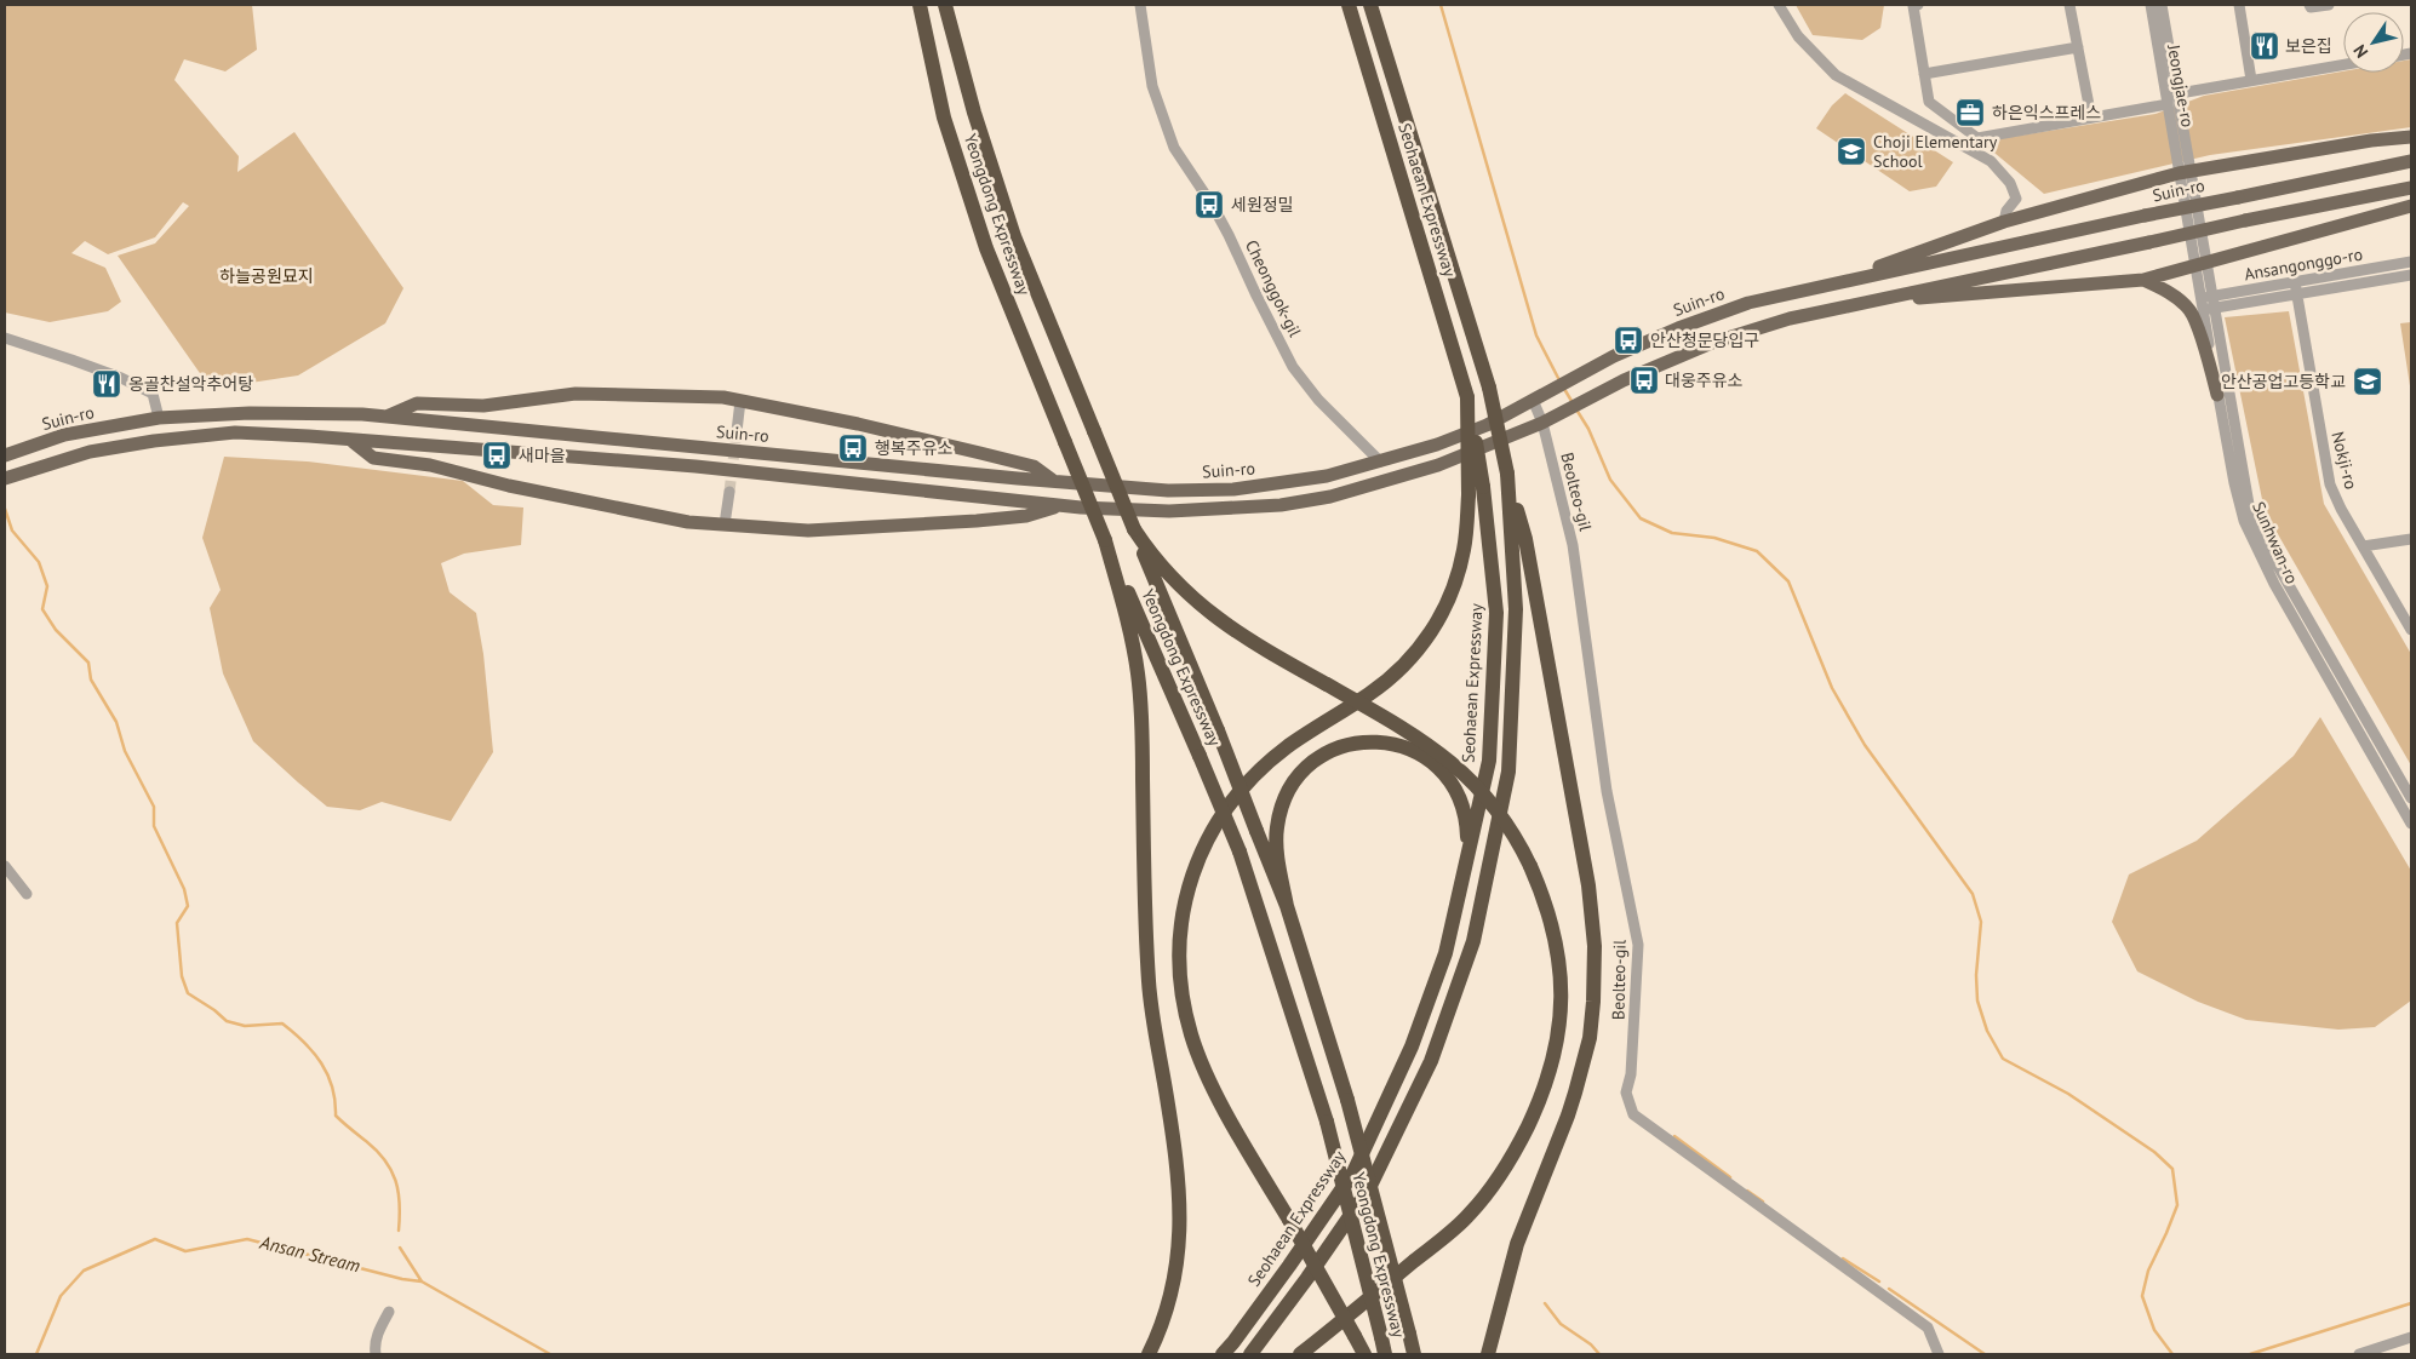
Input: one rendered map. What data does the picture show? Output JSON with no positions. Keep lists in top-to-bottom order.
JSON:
{
  "streets": {
    "highway": ["Seohaean Expressway", "Yeongdong Expressway"],
    "main road": ["Suin-ro"],
    "street": [
      "Jeongjae-ro",
      "Ansangonggo-ro",
      "Cheonggok-gil",
      "Nokji-ro",
      "Beolteo-gil",
      "Sunhwan-ro"
    ]
  },
  "crossings": [
    ["Jeongjae-ro", "Sunhwan-ro"],
    ["Suin-ro", "Cheonggok-gil"],
    ["Suin-ro", "Beolteo-gil"],
    ["Ansangonggo-ro", "Nokji-ro"],
    ["Ansangonggo-ro", "Sunhwan-ro"]
  ],
  "water": ["Ansan Stream"],
  "parks": ["하늘공원묘지"],
  "places": {
    "restaurant": ["보은집", "옹골찬설악추어탕"],
    "office": ["하은익스프레스"],
    "school or university": ["Choji Elementary School", "안산공업고등학교"],
    "bus stop": [
      "세원정밀",
      "안산청문당입구",
      "대웅주유소",
      "행복주유소",
      "새마을"
    ]
  },
  "north": "bottom left"
}
